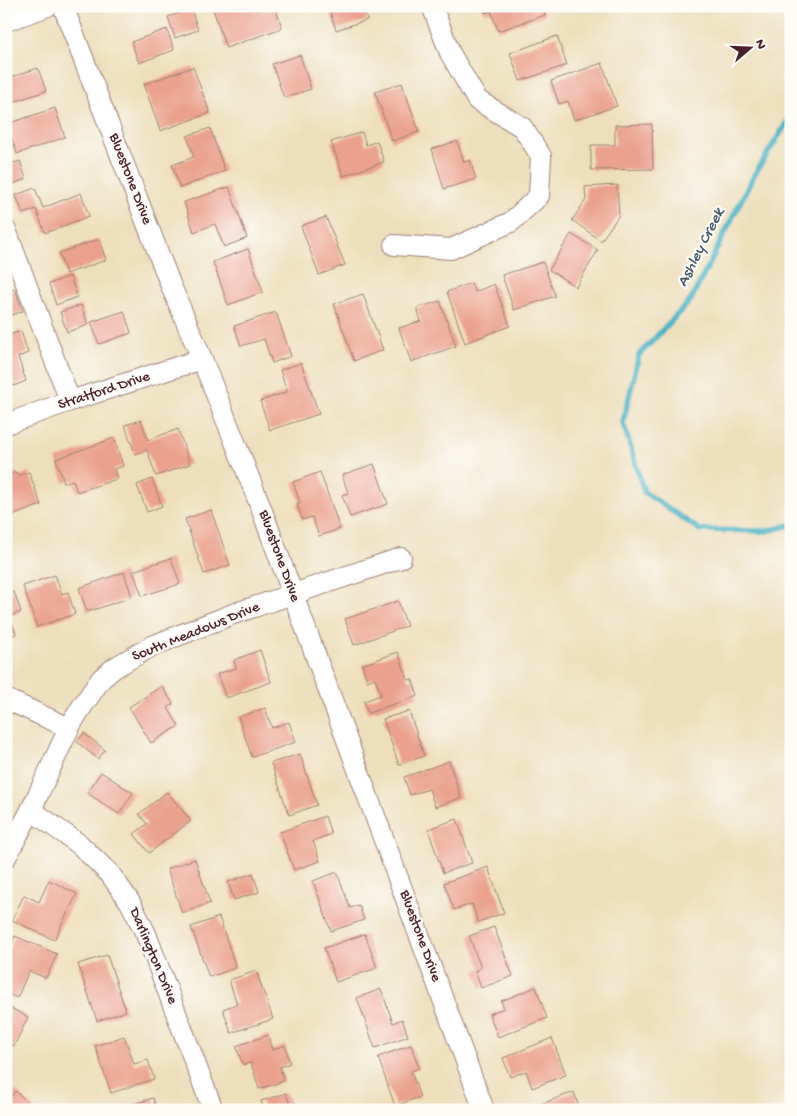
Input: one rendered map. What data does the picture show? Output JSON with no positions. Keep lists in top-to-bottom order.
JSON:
{
  "streets": {
    "street": [
      "Bluestone Drive",
      "Stratford Drive",
      "South Meadows Drive",
      "Darlington Drive"
    ]
  },
  "crossings": [
    ["Bluestone Drive", "Stratford Drive"],
    ["Bluestone Drive", "South Meadows Drive"],
    ["South Meadows Drive", "Darlington Drive"]
  ],
  "water": ["Ashley Creek"],
  "north": "right"
}
